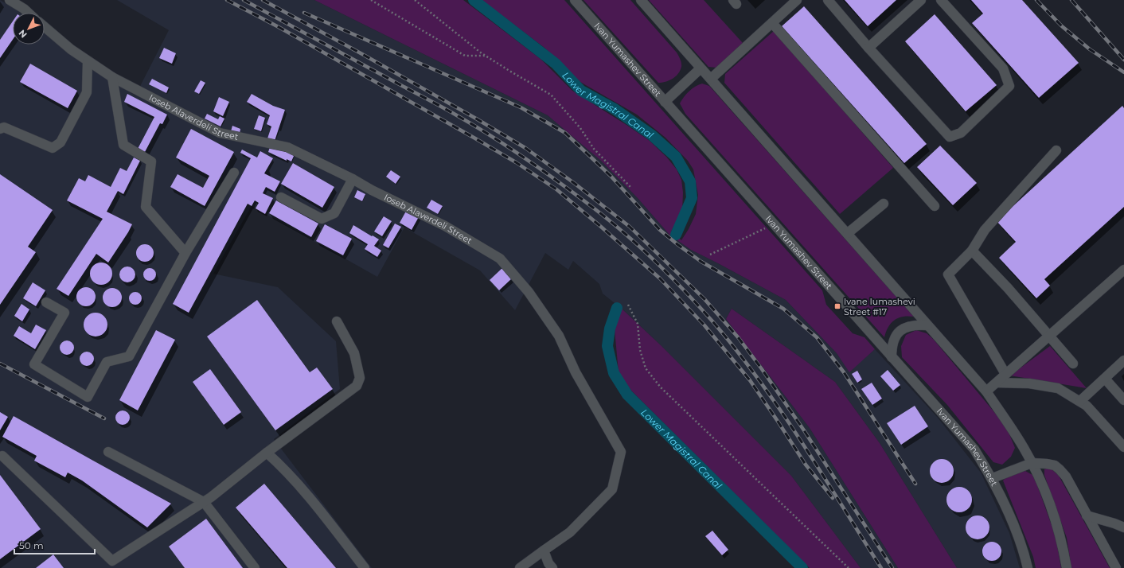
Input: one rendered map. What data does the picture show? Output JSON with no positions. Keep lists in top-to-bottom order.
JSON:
{
  "streets": {
    "street": ["Ivan Yumashev Street", "Ioseb Alaverdeli Street"]
  },
  "water": ["Lower Magistral Canal"],
  "places": {
    "transit": ["Ivane Iumashevi Street #17"]
  },
  "scale_bar": "50 m",
  "north": "bottom left"
}
